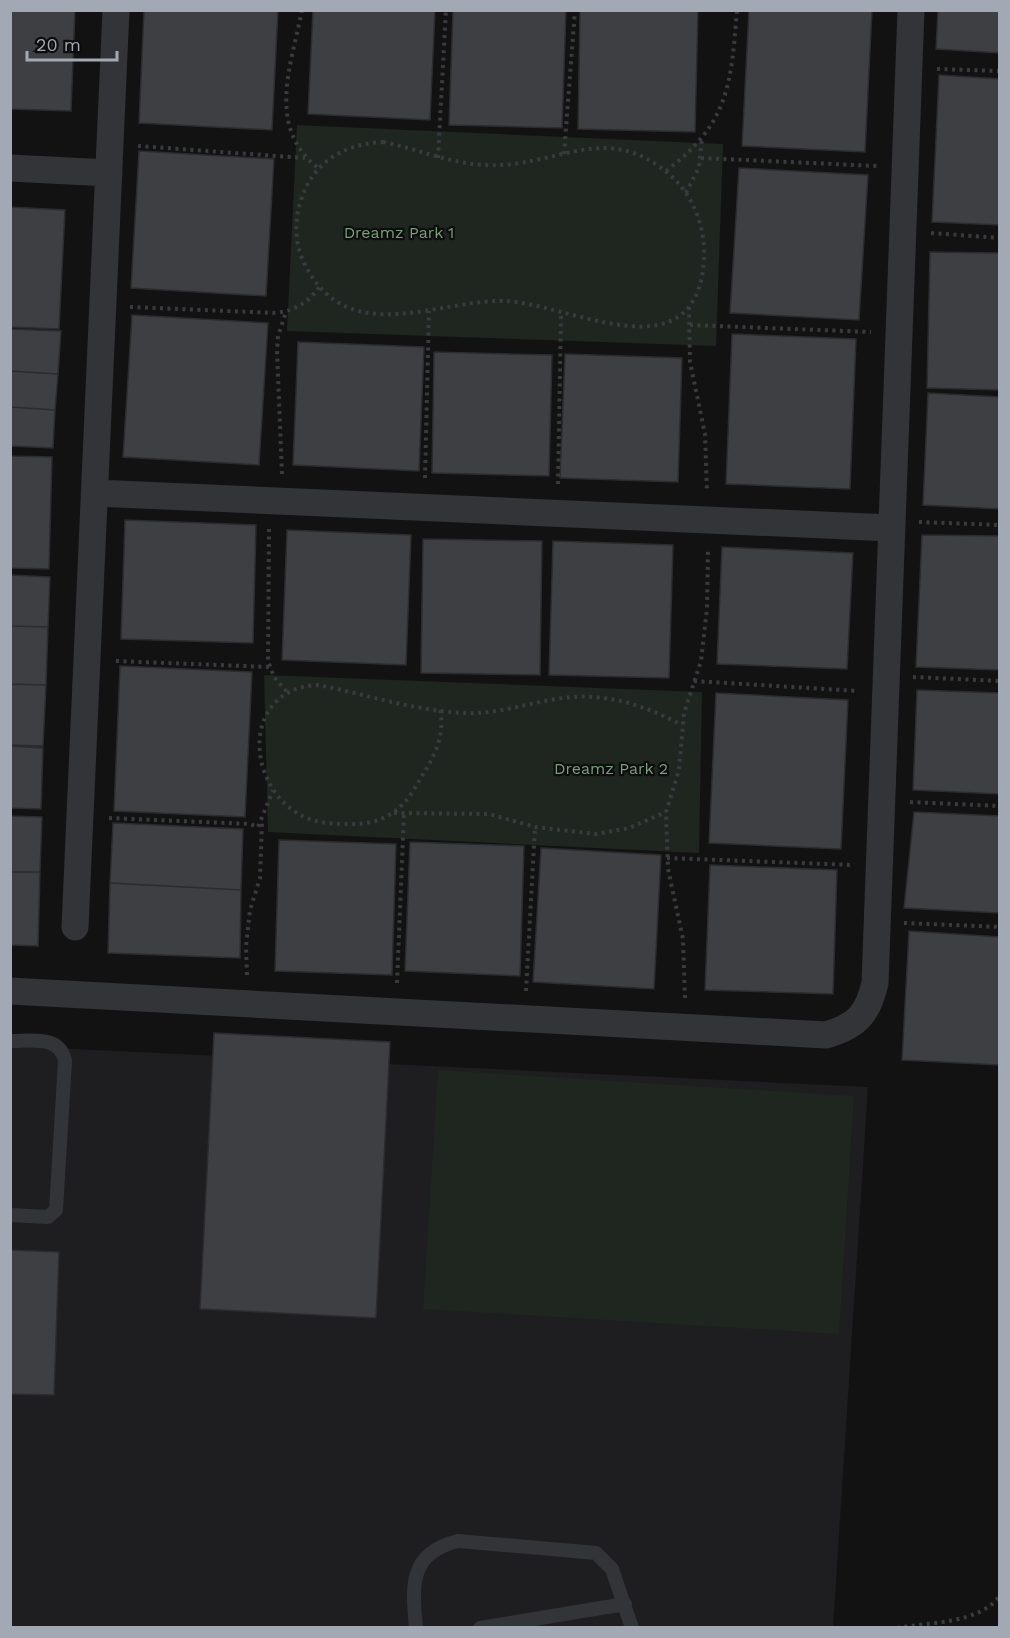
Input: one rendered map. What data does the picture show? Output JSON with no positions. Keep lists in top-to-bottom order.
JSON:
{
  "parks": ["Dreamz Park 1", "Dreamz Park 2"],
  "scale_bar": "20 m"
}
